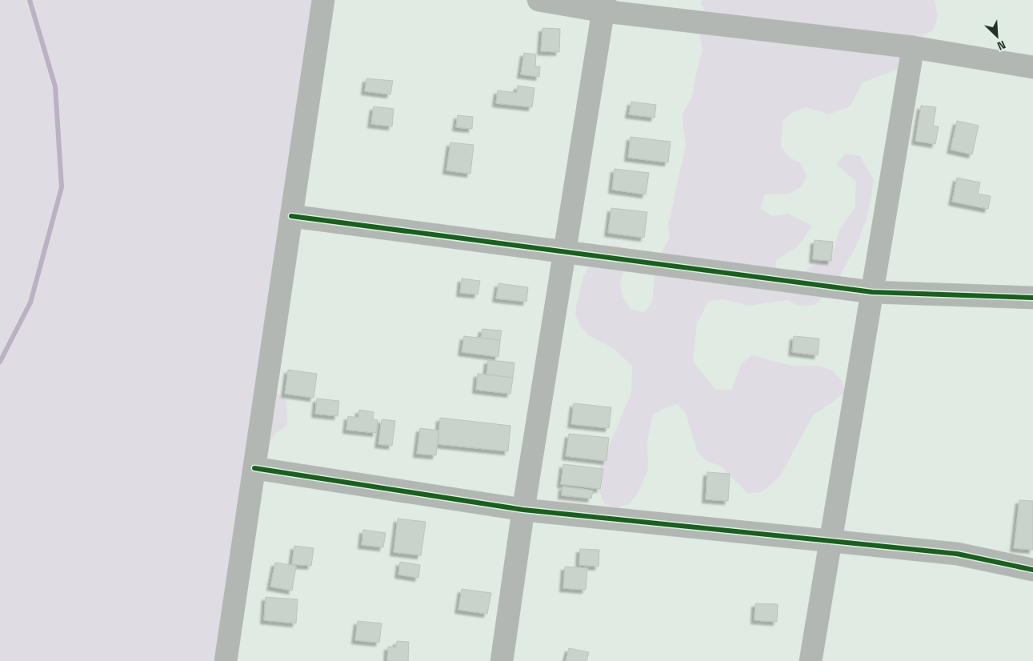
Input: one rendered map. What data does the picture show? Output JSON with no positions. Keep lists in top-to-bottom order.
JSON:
{
  "north": "bottom right"
}
